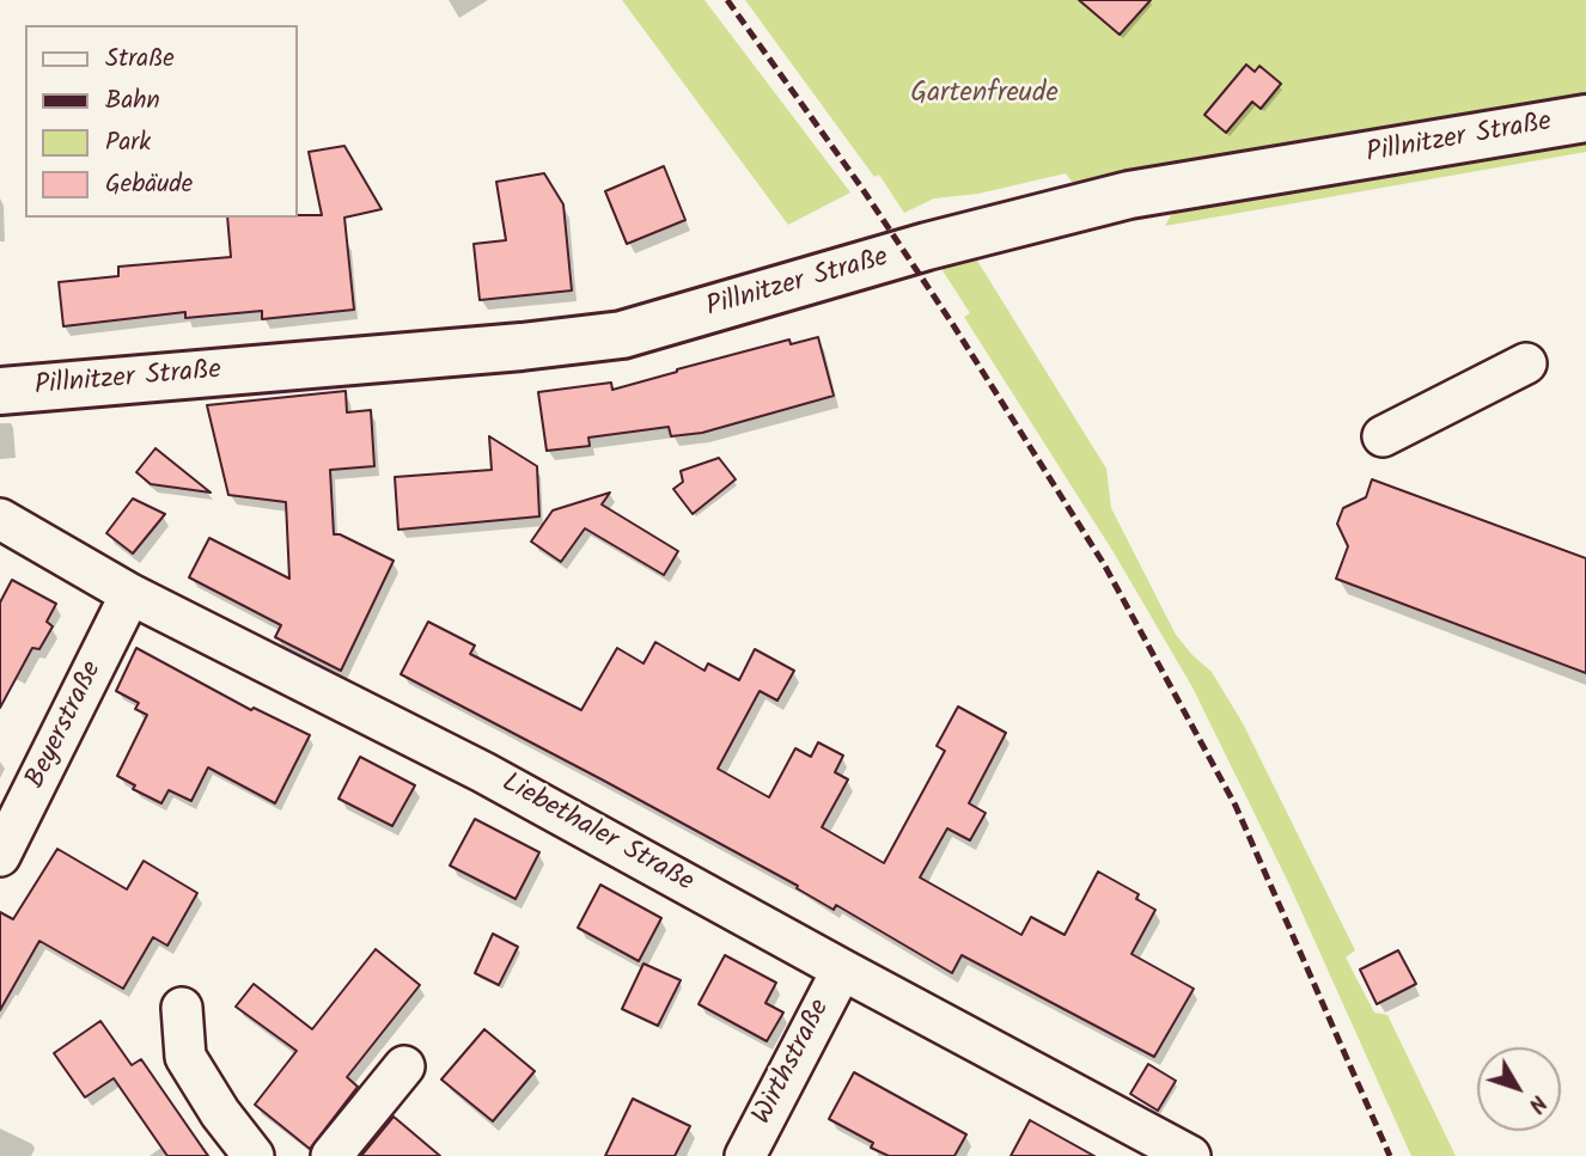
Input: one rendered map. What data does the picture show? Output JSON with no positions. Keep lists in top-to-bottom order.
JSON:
{
  "streets": {
    "street": [
      "Pillnitzer Straße",
      "Beyerstraße",
      "Liebethaler Straße",
      "Wirthstraße"
    ]
  },
  "crossings": [
    ["Beyerstraße", "Liebethaler Straße"],
    ["Liebethaler Straße", "Wirthstraße"]
  ],
  "parks": ["Gartenfreude"],
  "legend": [
    "Straße",
    "Bahn",
    "Park",
    "Gebäude"
  ],
  "north": "bottom right"
}
